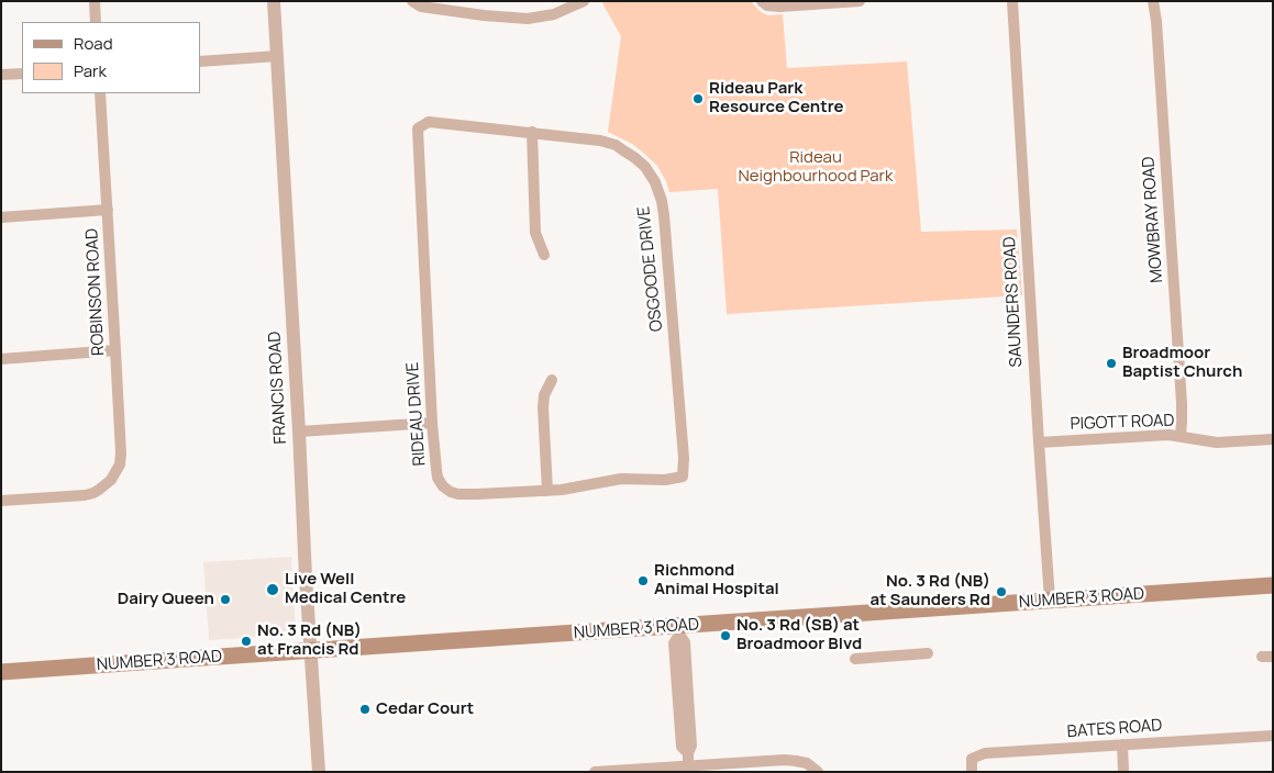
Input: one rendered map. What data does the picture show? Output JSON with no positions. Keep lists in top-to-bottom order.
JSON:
{
  "streets": {
    "main road": ["NUMBER 3 ROAD"],
    "street": [
      "MOWBRAY ROAD",
      "OSGOODE DRIVE",
      "ROBINSON ROAD",
      "SAUNDERS ROAD",
      "FRANCIS ROAD",
      "RIDEAU DRIVE",
      "PIGOTT ROAD",
      "BATES ROAD"
    ]
  },
  "crossings": [
    ["MOWBRAY ROAD", "PIGOTT ROAD"],
    ["OSGOODE DRIVE", "RIDEAU DRIVE"],
    ["SAUNDERS ROAD", "PIGOTT ROAD"],
    ["SAUNDERS ROAD", "NUMBER 3 ROAD"],
    ["FRANCIS ROAD", "NUMBER 3 ROAD"]
  ],
  "parks": ["Rideau Neighbourhood Park"],
  "places": [
    "Rideau Park Resource Centre",
    "Broadmoor Baptist Church",
    "Richmond Animal Hospital",
    "Live Well Medical Centre",
    "No. 3 Rd (NB) at Saunders Rd",
    "Dairy Queen",
    "No. 3 Rd (SB) at Broadmoor Blvd",
    "No. 3 Rd (NB) at Francis Rd",
    "Cedar Court"
  ],
  "legend": ["Road", "Park"]
}
